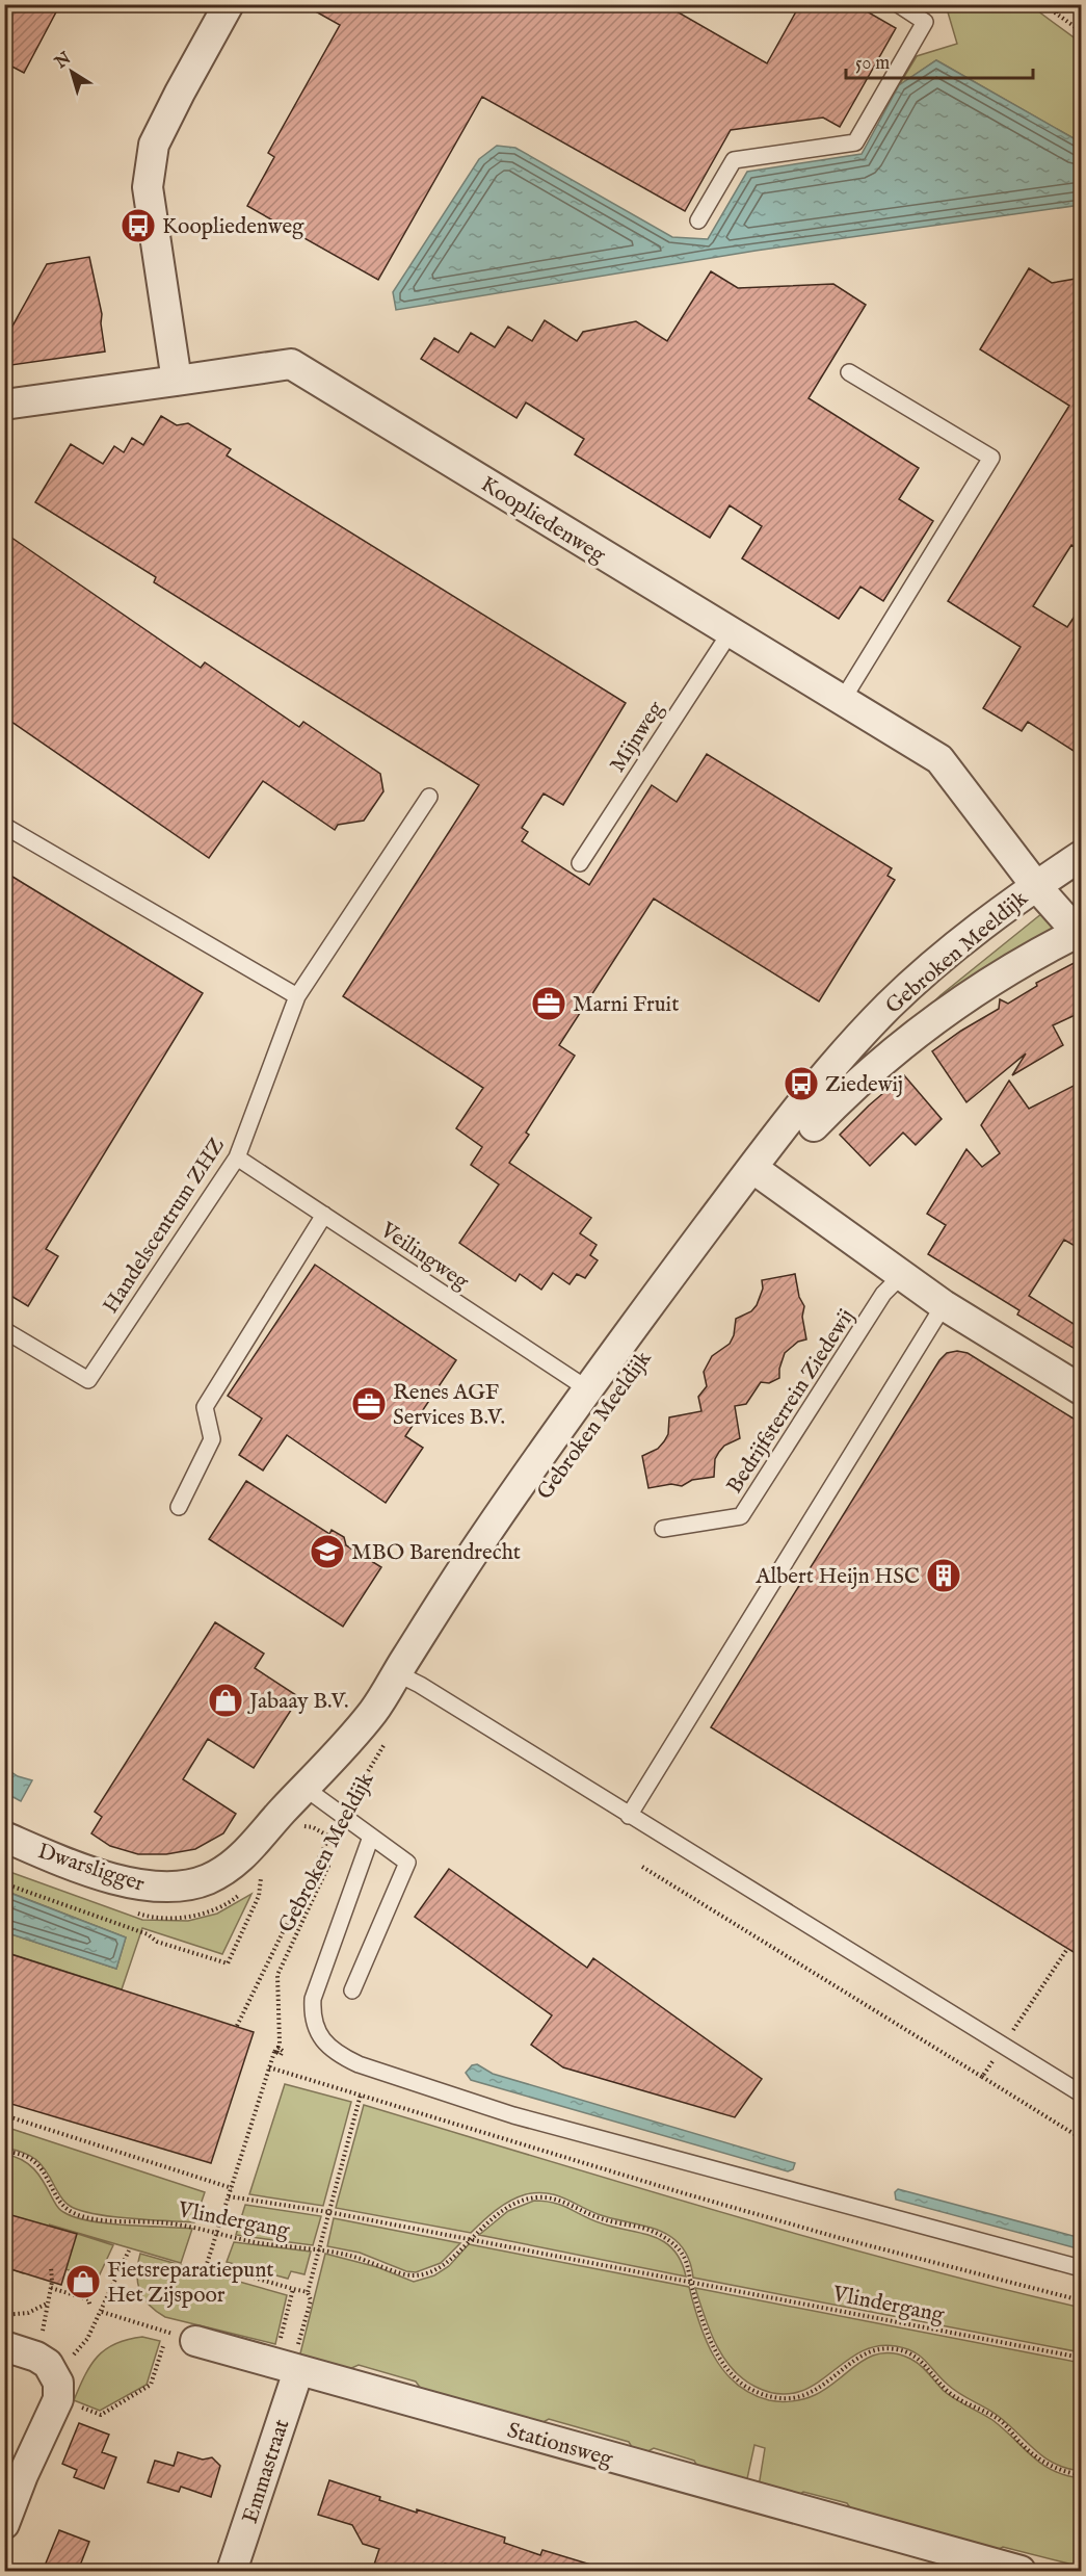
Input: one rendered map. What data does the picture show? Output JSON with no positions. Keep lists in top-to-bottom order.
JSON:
{
  "streets": {
    "street": [
      "Koopliedenweg",
      "Gebroken Meeldijk",
      "Dwarsligger",
      "Stationsweg",
      "Emmastraat"
    ],
    "lane": [
      "Mijnweg",
      "Handelscentrum ZHZ",
      "Veilingweg",
      "Bedrijfsterrein Ziedewij"
    ],
    "path": ["Vlindergang"]
  },
  "crossings": [
    ["Koopliedenweg", "Mijnweg"],
    ["Koopliedenweg", "Gebroken Meeldijk"],
    ["Gebroken Meeldijk", "Veilingweg"],
    ["Gebroken Meeldijk", "Dwarsligger"],
    ["Handelscentrum ZHZ", "Veilingweg"],
    ["Stationsweg", "Emmastraat"]
  ],
  "places": {
    "bus stop": ["Koopliedenweg", "Ziedewij"],
    "office": ["Marni Fruit", "Renes AGF Services B.V."],
    "school or university": ["MBO Barendrecht"],
    "building": ["Albert Heijn HSC"],
    "shop": ["Jabaay B.V.", "Fietsreparatiepunt Het Zijspoor"]
  },
  "scale_bar": "50 m",
  "north": "top left"
}
